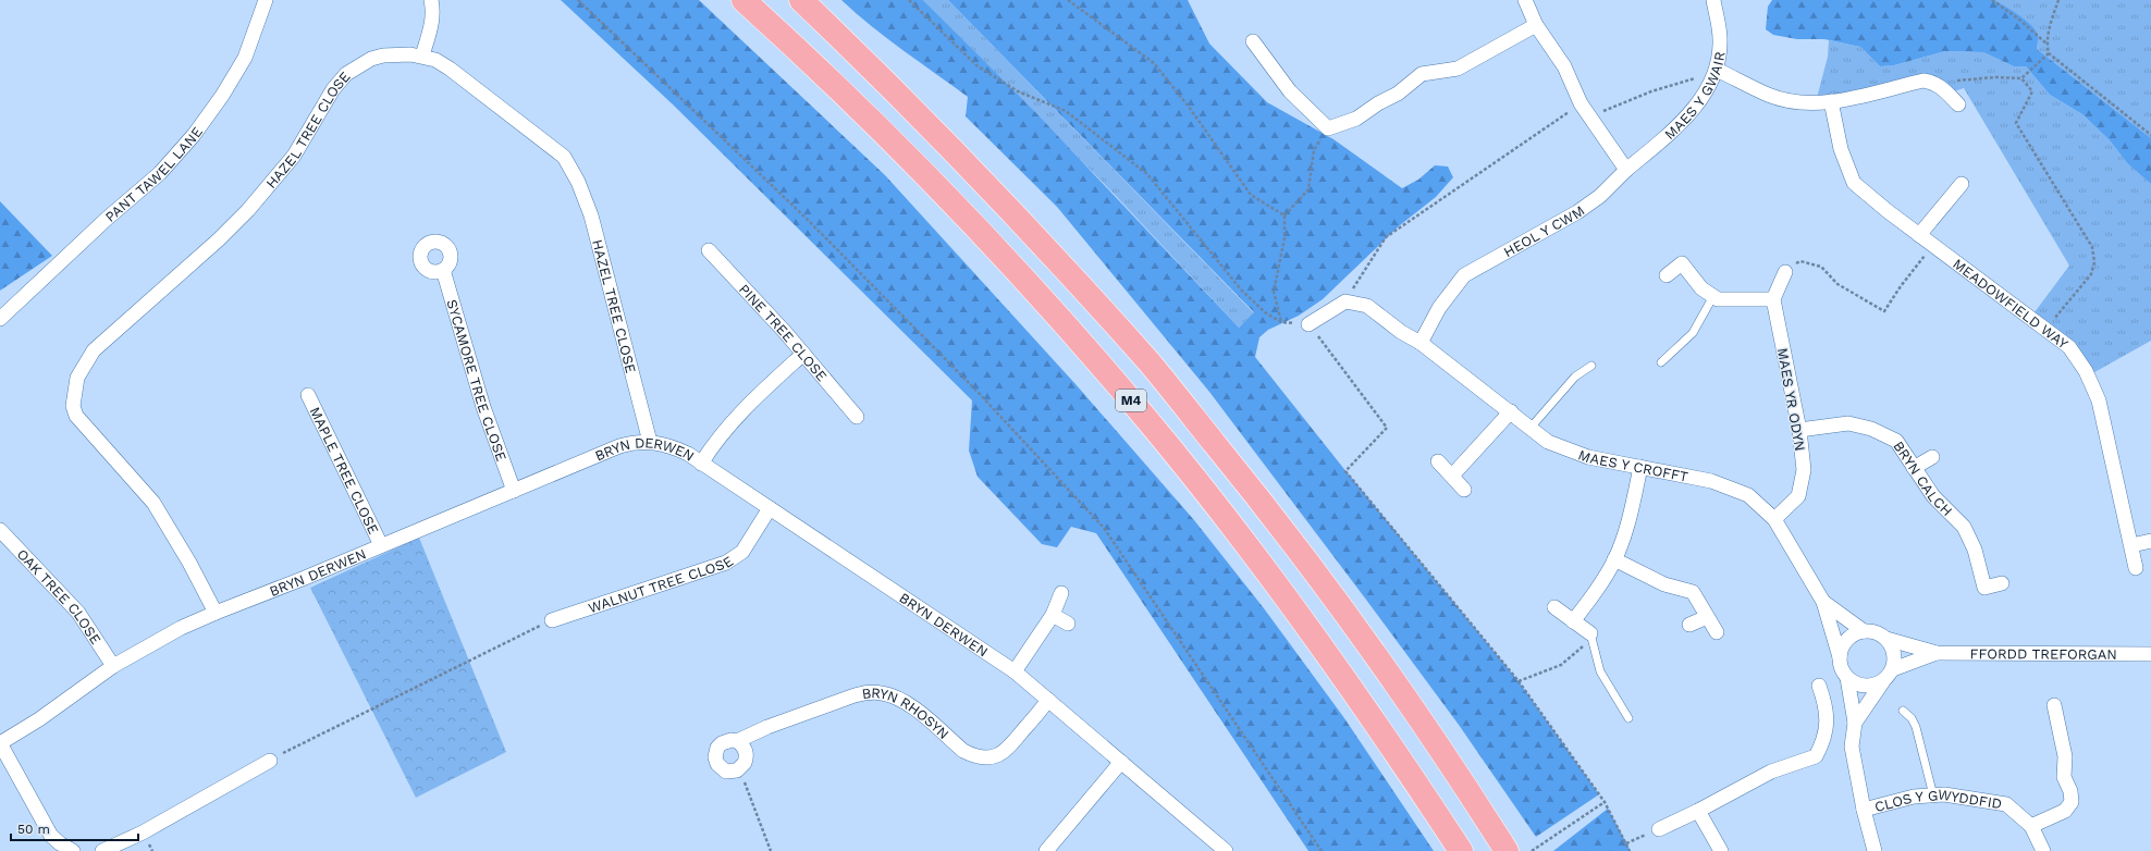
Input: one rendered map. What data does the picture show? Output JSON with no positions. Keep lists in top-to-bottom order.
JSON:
{
  "streets": {
    "highway": ["M4"],
    "street": [
      "MAES Y GWAIR",
      "HAZEL TREE CLOSE",
      "PANT TAWEL LANE",
      "HEOL Y CWM",
      "MEADOWFIELD WAY",
      "PINE TREE CLOSE",
      "SYCAMORE TREE CLOSE",
      "MAES YR ODYN",
      "BRYN DERWEN",
      "MAES Y CROFFT",
      "MAPLE TREE CLOSE",
      "BRYN CALCH",
      "WALNUT TREE CLOSE",
      "OAK TREE CLOSE",
      "FFORDD TREFORGAN",
      "BRYN RHOSYN",
      "CLOS Y GWYDDFID"
    ]
  },
  "crossings": [
    ["MAES Y GWAIR", "HEOL Y CWM"],
    ["HAZEL TREE CLOSE", "BRYN DERWEN"],
    ["HEOL Y CWM", "MAES Y CROFFT"],
    ["SYCAMORE TREE CLOSE", "BRYN DERWEN"],
    ["MAES YR ODYN", "MAES Y CROFFT"],
    ["MAES YR ODYN", "BRYN CALCH"],
    ["BRYN DERWEN", "MAPLE TREE CLOSE"],
    ["BRYN DERWEN", "WALNUT TREE CLOSE"],
    ["BRYN DERWEN", "OAK TREE CLOSE"],
    ["BRYN DERWEN", "BRYN RHOSYN"],
    ["MAES Y CROFFT", "FFORDD TREFORGAN"]
  ],
  "scale_bar": "50 m"
}
